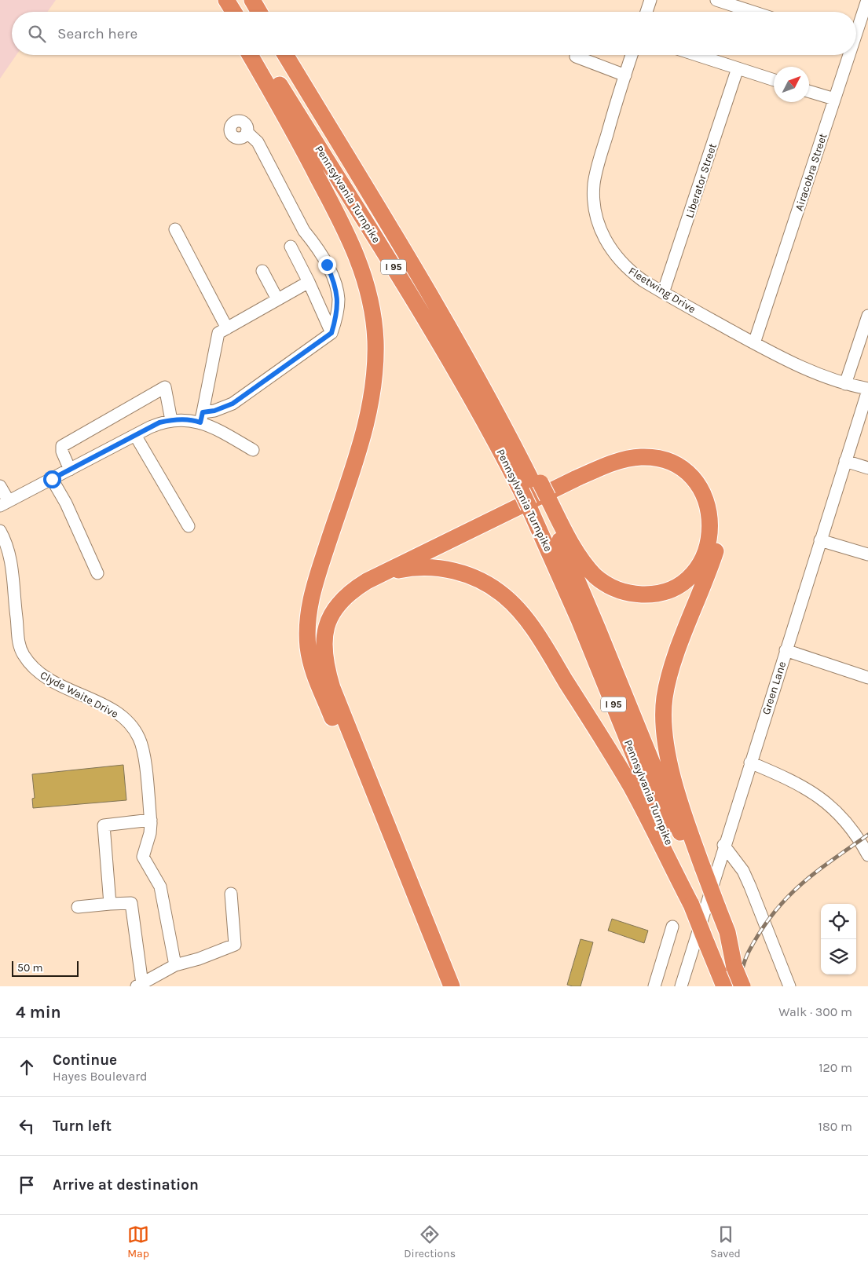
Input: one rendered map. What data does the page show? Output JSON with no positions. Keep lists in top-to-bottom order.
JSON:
{
  "streets": {
    "highway": ["Pennsylvania Turnpike", "I 95"],
    "street": [
      "Airacobra Street",
      "Liberator Street",
      "Fleetwing Drive",
      "Green Lane",
      "Clyde Waite Drive"
    ]
  },
  "crossings": [
    ["Airacobra Street", "Fleetwing Drive"],
    ["Liberator Street", "Fleetwing Drive"],
    ["Fleetwing Drive", "Green Lane"]
  ],
  "scale_bar": "50 m",
  "north": "top right",
  "page": {
    "search": "Search here",
    "scale": "50 m",
    "heading": ["4 min", "Walk · 300 m"],
    "list": [
      ["Continue", "Hayes Boulevard", "120 m"],
      ["Turn left", "180 m"],
      "Arrive at destination"
    ],
    "nav": ["Map", "Directions", "Saved"]
  }
}
